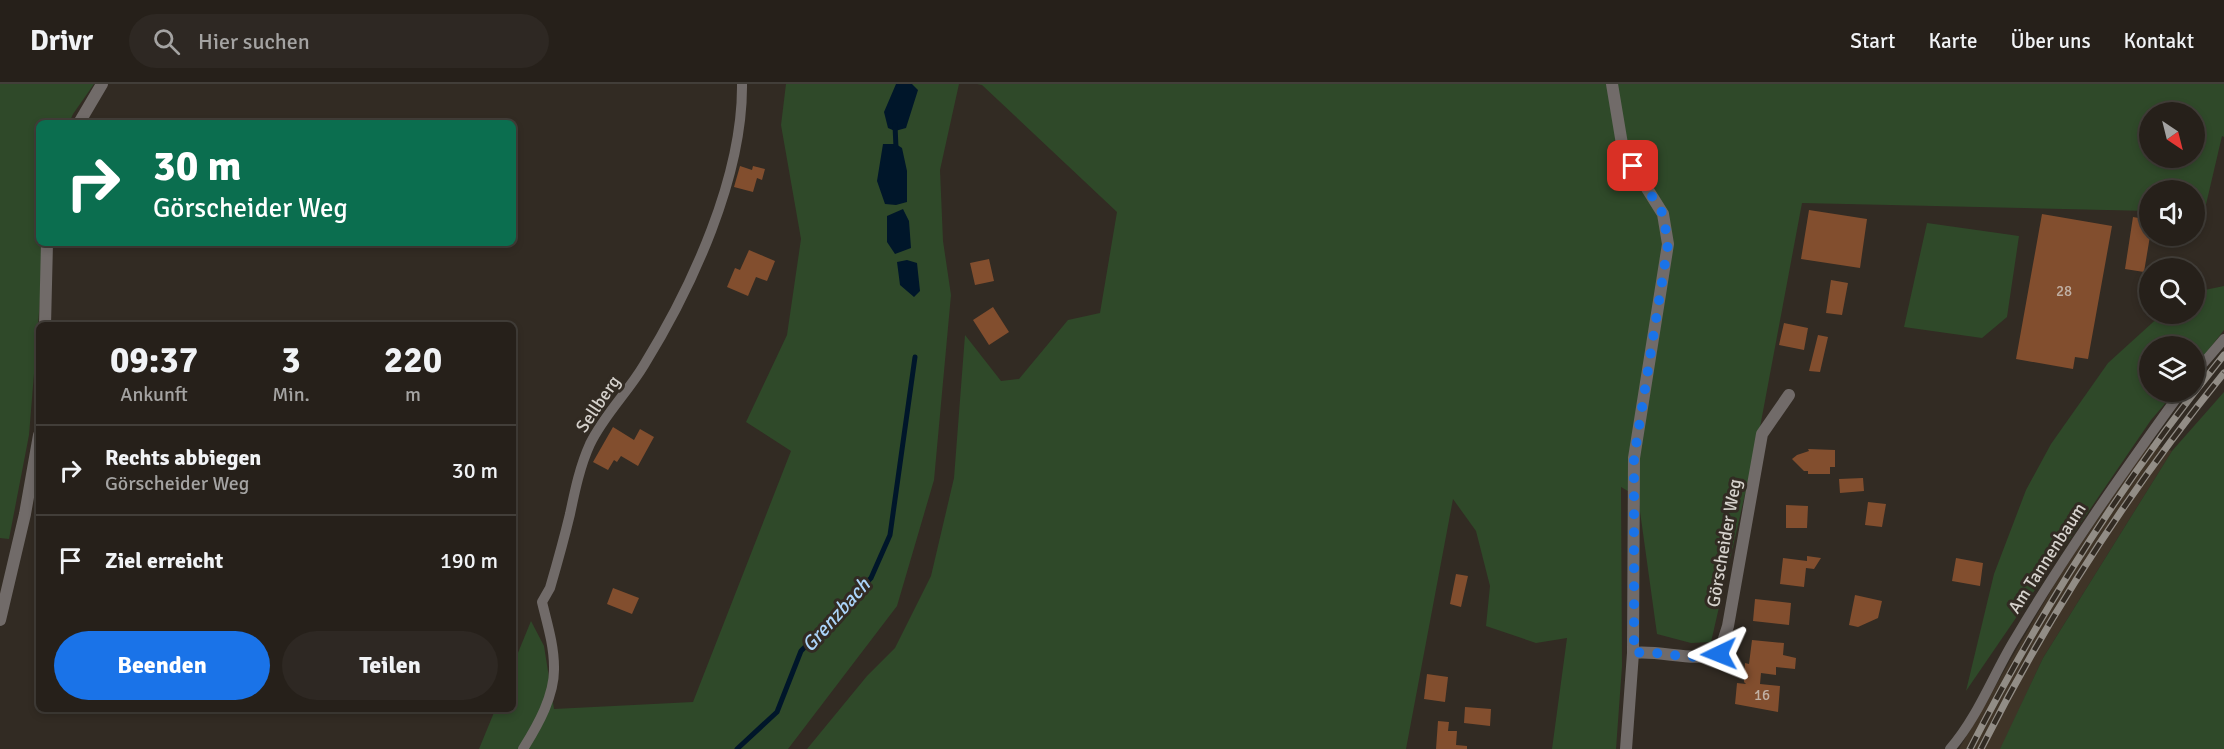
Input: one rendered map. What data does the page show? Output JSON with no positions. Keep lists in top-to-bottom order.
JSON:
{
  "streets": {
    "street": ["Görscheider Weg"],
    "lane": ["Sellberg", "Am Tannenbaum"]
  },
  "water": ["Grenzbach"],
  "house_numbers": ["28", "16"],
  "north": "bottom right",
  "page": {
    "header": "Drivr",
    "search": "Hier suchen",
    "nav": [
      "Start",
      "Karte",
      "Über uns",
      "Kontakt"
    ],
    "turn": ["30 m", "Görscheider Weg"],
    "eta": [
      "09:37",
      "Ankunft",
      "3",
      "Min.",
      "220",
      "m"
    ],
    "list": [
      {
        "name": "Rechts abbiegen",
        "note": "Görscheider Weg",
        "value": "30 m"
      },
      {
        "name": "Ziel erreicht",
        "value": "190 m"
      }
    ],
    "buttons": ["Beenden", "Teilen"]
  }
}
